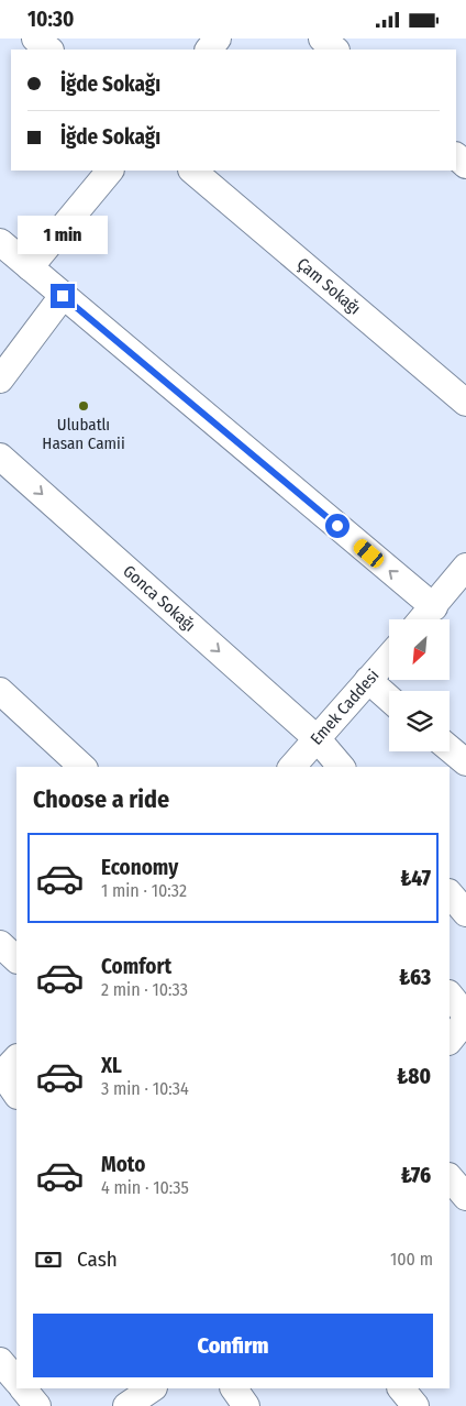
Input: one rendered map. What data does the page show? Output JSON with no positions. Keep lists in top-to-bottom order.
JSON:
{
  "streets": {
    "street": ["Çam Sokağı", "Gonca Sokağı", "Emek Caddesi"]
  },
  "crossings": [
    ["Gonca Sokağı", "Emek Caddesi"]
  ],
  "places": ["Ulubatlı Hasan Camii"],
  "north": "bottom left",
  "page": {
    "status": "10:30",
    "banner": ["İğde Sokağı", "İğde Sokağı"],
    "bubble": "1 min",
    "heading": "Choose a ride",
    "list": [
      {
        "name": "Economy",
        "note": "1 min · 10:32",
        "value": "₺47"
      },
      {
        "name": "Comfort",
        "note": "2 min · 10:33",
        "value": "₺63"
      },
      {
        "name": "XL",
        "note": "3 min · 10:34",
        "value": "₺80"
      },
      {
        "name": "Moto",
        "note": "4 min · 10:35",
        "value": "₺76"
      }
    ],
    "pay": ["Cash", "100 m"],
    "buttons": "Confirm"
  }
}
